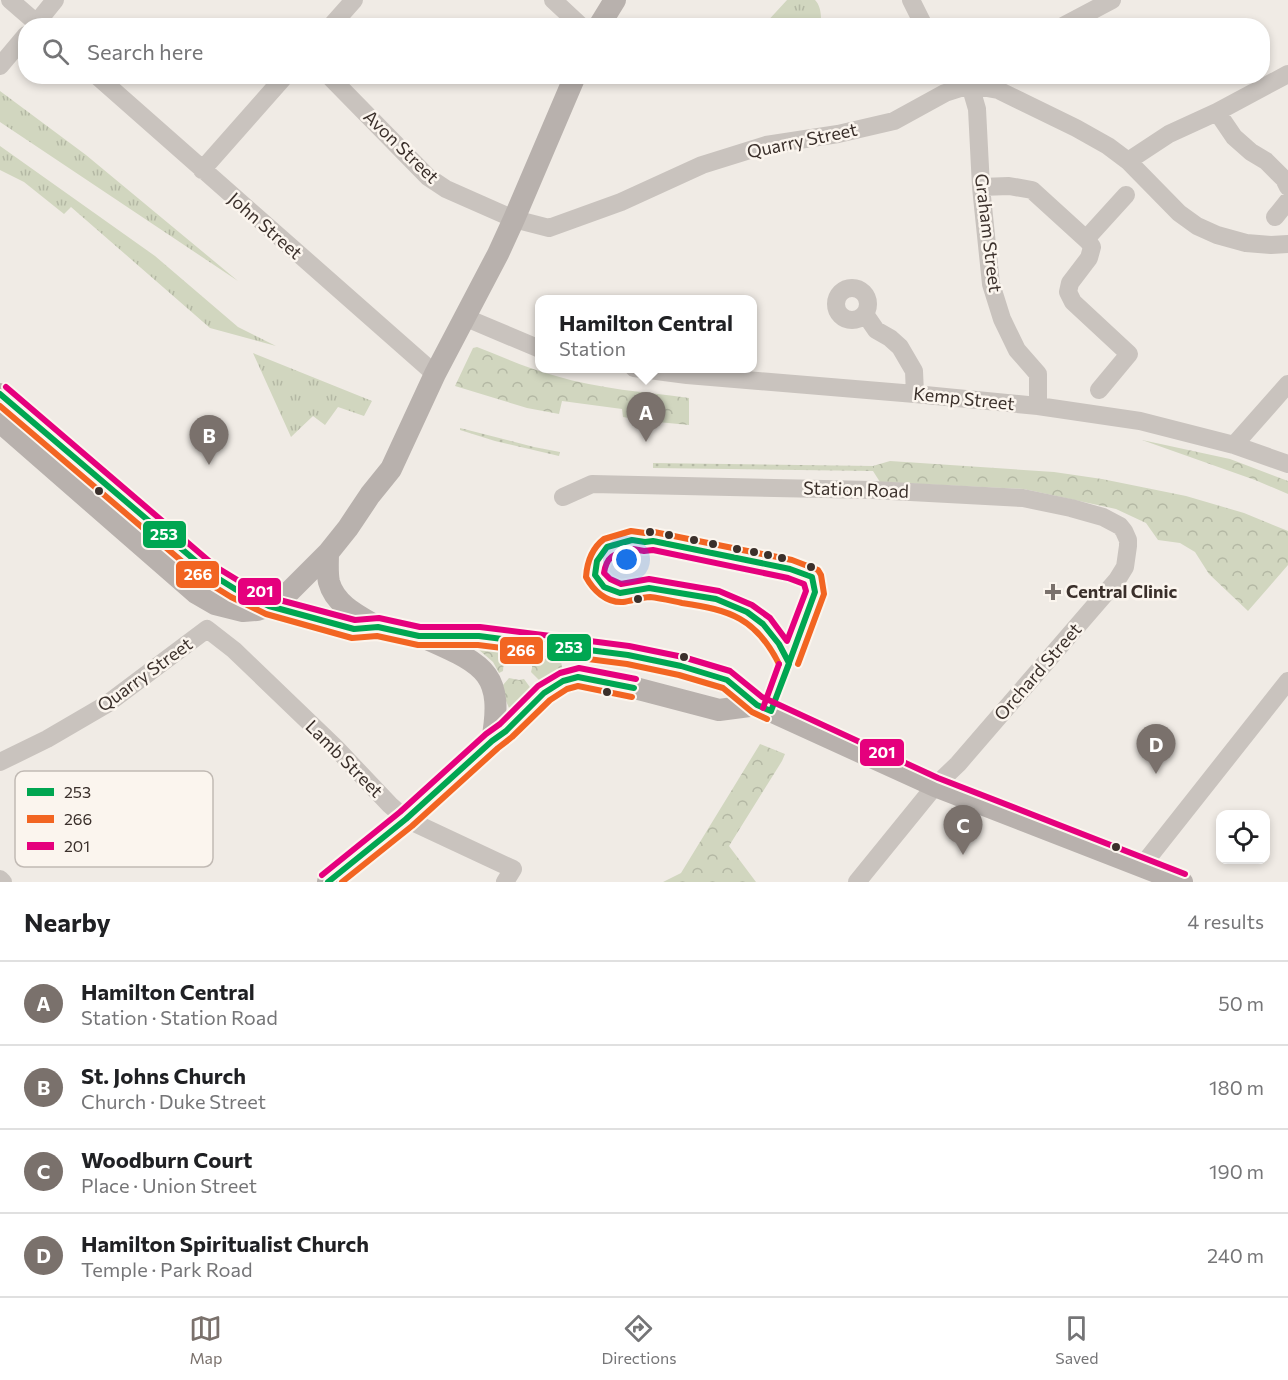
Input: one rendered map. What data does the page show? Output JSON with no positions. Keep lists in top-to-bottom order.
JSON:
{
  "streets": {
    "street": [
      "Quarry Street",
      "Avon Street",
      "John Street",
      "Graham Street",
      "Kemp Street",
      "Station Road",
      "Orchard Street",
      "Lamb Street"
    ]
  },
  "crossings": [
    ["Quarry Street", "Avon Street"],
    ["Quarry Street", "Lamb Street"],
    ["Graham Street", "Kemp Street"],
    ["Station Road", "Orchard Street"]
  ],
  "places": {
    "health": ["Central Clinic"]
  },
  "lines": ["transit line 201", "transit line 253", "transit line 266"],
  "legend": ["253", "266", "201"],
  "page": {
    "search": "Search here",
    "popup": ["Hamilton Central", "Station"],
    "pins": [
      "A",
      "B",
      "D",
      "C"
    ],
    "heading": ["Nearby", "4 results"],
    "list": [
      {
        "mark": "A",
        "name": "Hamilton Central",
        "note": "Station · Station Road",
        "value": "50 m"
      },
      {
        "mark": "B",
        "name": "St. Johns Church",
        "note": "Church · Duke Street",
        "value": "180 m"
      },
      {
        "mark": "C",
        "name": "Woodburn Court",
        "note": "Place · Union Street",
        "value": "190 m"
      },
      {
        "mark": "D",
        "name": "Hamilton Spiritualist Church",
        "note": "Temple · Park Road",
        "value": "240 m"
      }
    ],
    "nav": ["Map", "Directions", "Saved"]
  }
}
